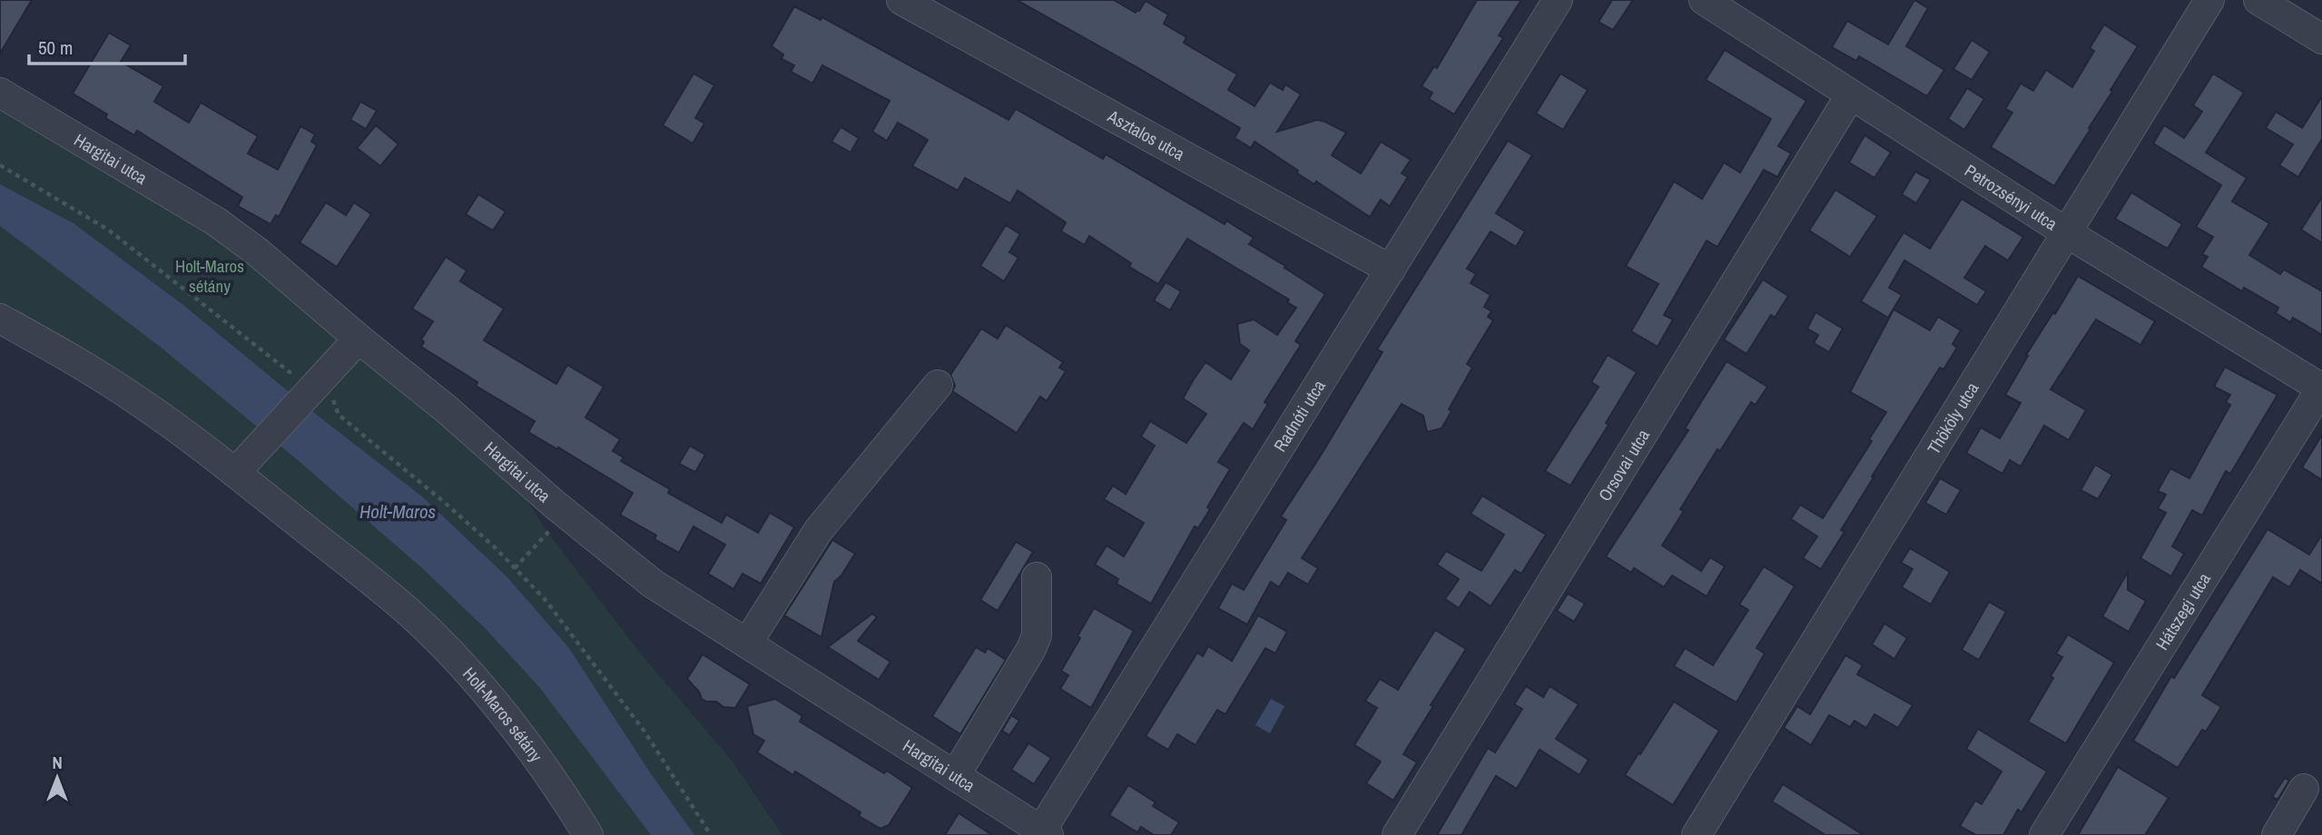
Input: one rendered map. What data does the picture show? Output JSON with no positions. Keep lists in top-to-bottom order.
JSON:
{
  "streets": {
    "street": [
      "Asztalos utca",
      "Hargitai utca",
      "Petrozsényi utca",
      "Radnóti utca",
      "Thököly utca",
      "Orsovai utca",
      "Hátszegi utca",
      "Holt-Maros sétány"
    ]
  },
  "crossings": [
    ["Asztalos utca", "Radnóti utca"],
    ["Hargitai utca", "Radnóti utca"],
    ["Petrozsényi utca", "Thököly utca"],
    ["Petrozsényi utca", "Orsovai utca"],
    ["Petrozsényi utca", "Hátszegi utca"]
  ],
  "water": ["Holt-Maros"],
  "parks": ["Holt-Maros sétány"],
  "scale_bar": "50 m",
  "north": "top"
}
